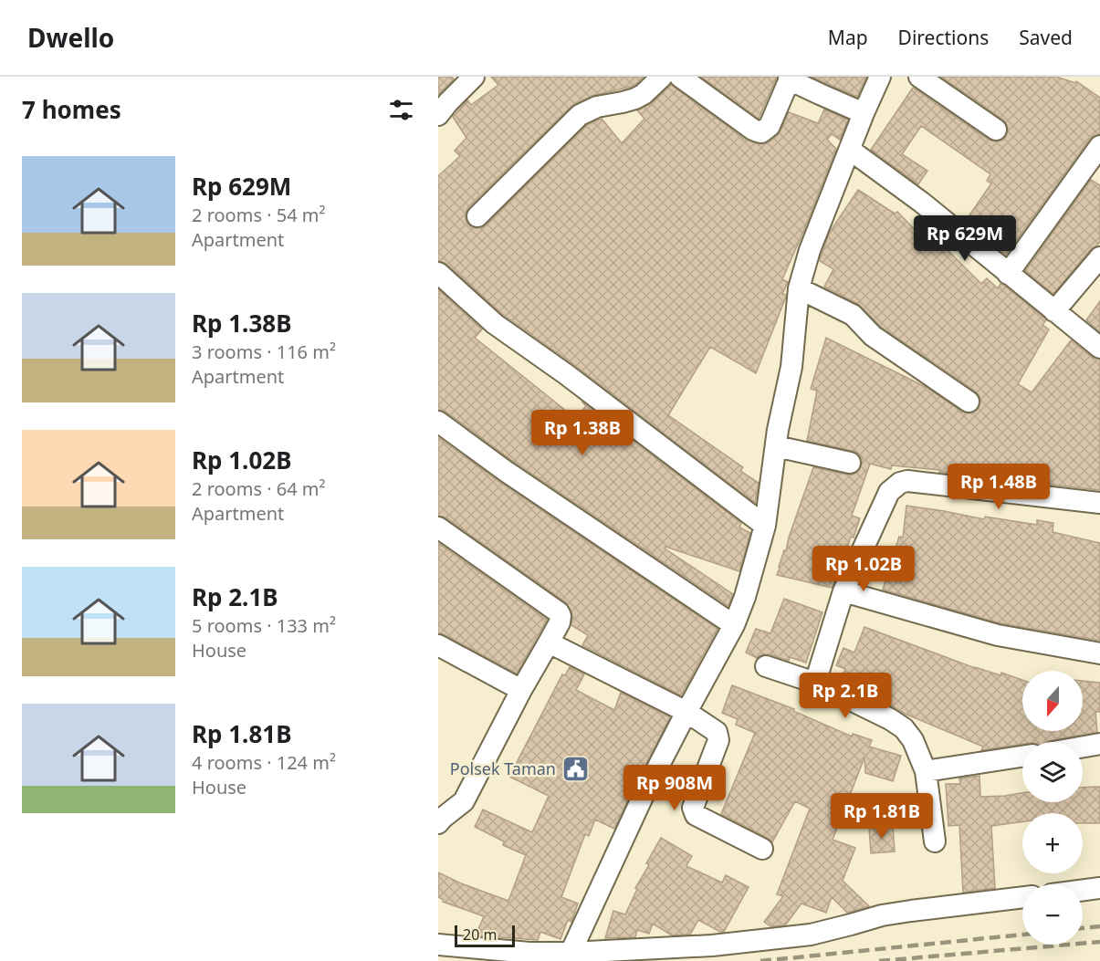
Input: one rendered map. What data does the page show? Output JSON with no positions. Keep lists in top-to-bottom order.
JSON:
{
  "places": {
    "public building": ["Polsek Taman"]
  },
  "scale_bar": "20 m",
  "north": "bottom",
  "page": {
    "header": "Dwello",
    "nav": ["Map", "Directions", "Saved"],
    "heading": "7 homes",
    "list": [
      {
        "name": "Rp 629M",
        "note": "2 rooms · 54 m² · Apartment"
      },
      {
        "name": "Rp 1.38B",
        "note": "3 rooms · 116 m² · Apartment"
      },
      {
        "name": "Rp 1.02B",
        "note": "2 rooms · 64 m² · Apartment"
      },
      {
        "name": "Rp 2.1B",
        "note": "5 rooms · 133 m² · House"
      },
      {
        "name": "Rp 1.81B",
        "note": "4 rooms · 124 m² · House"
      }
    ],
    "price": [
      "Rp 629M",
      "Rp 1.38B",
      "Rp 1.48B",
      "Rp 1.02B",
      "Rp 2.1B",
      "Rp 908M",
      "Rp 1.81B"
    ],
    "map_buttons": ["+", "−"],
    "scale": "20 m"
  }
}
